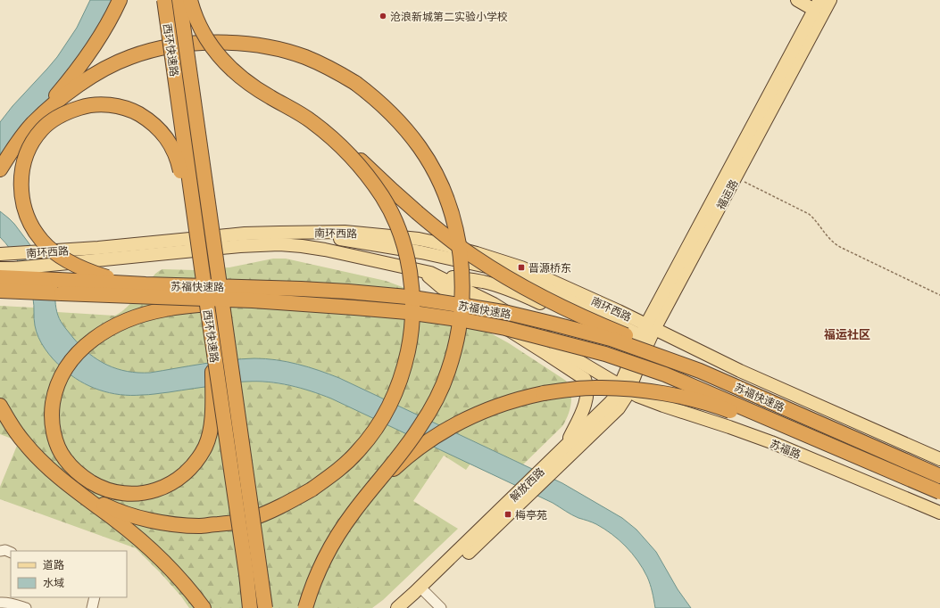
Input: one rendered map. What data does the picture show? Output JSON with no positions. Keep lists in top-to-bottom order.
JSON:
{
  "streets": {
    "highway": ["西环快速路", "苏福快速路"],
    "main road": [
      "福运路",
      "南环西路",
      "苏福路",
      "解放西路"
    ]
  },
  "crossings": [
    ["福运路", "南环西路"],
    ["福运路", "苏福路"],
    ["福运路", "解放西路"],
    ["南环西路", "苏福路"],
    ["南环西路", "解放西路"],
    ["苏福路", "解放西路"]
  ],
  "districts": ["福运社区"],
  "places": {
    "other": ["沧浪新城第二实验小学校"],
    "transit": ["晋源桥东", "梅亭苑"]
  },
  "legend": ["道路", "水域"]
}
